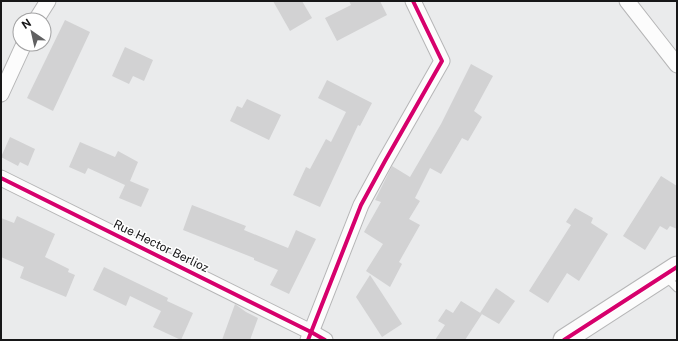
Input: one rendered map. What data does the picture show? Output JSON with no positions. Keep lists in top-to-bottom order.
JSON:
{
  "streets": {
    "street": ["Rue Hector Berlioz"]
  },
  "north": "top left"
}
